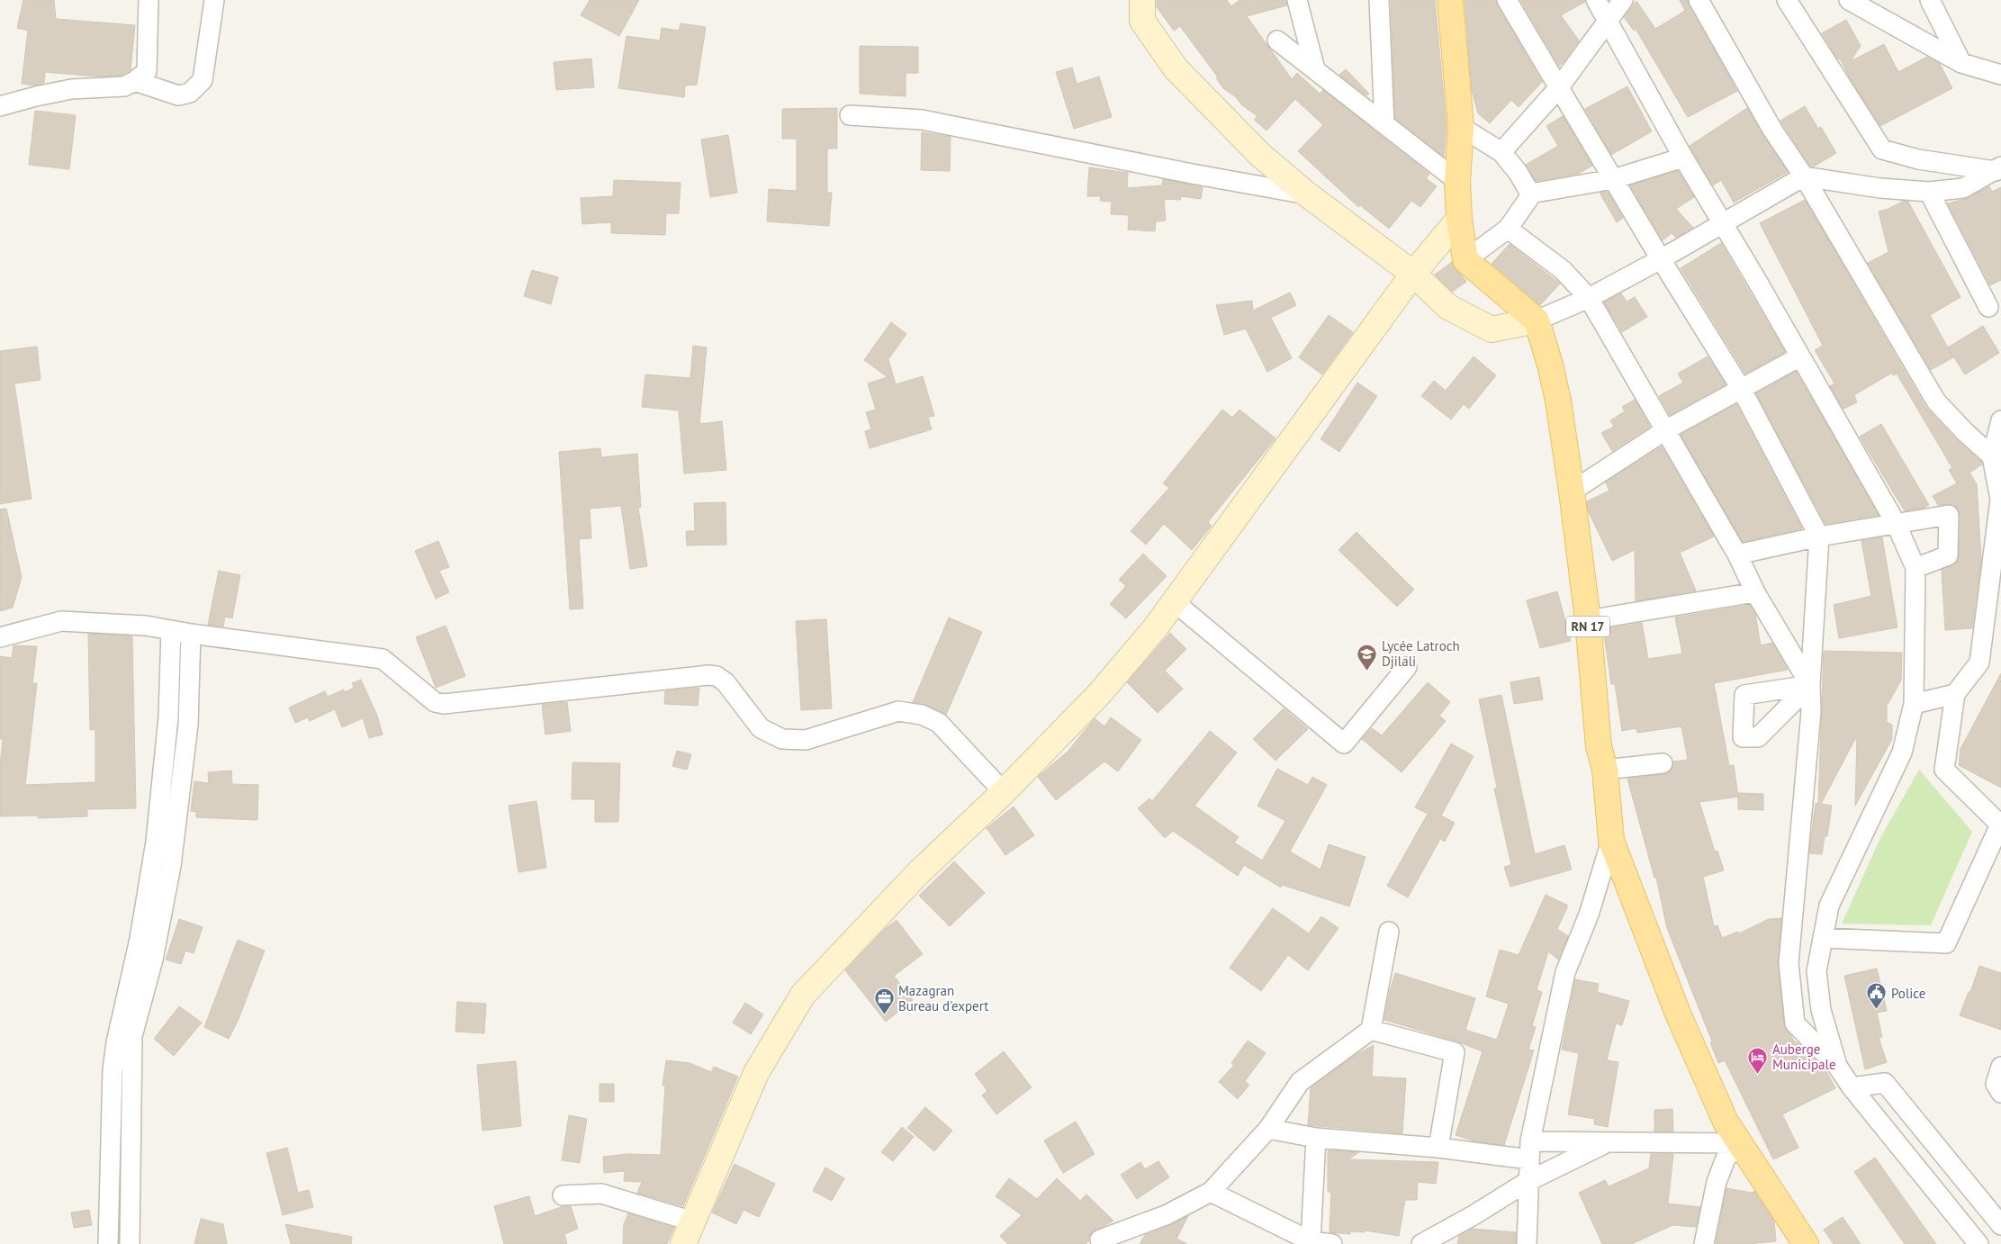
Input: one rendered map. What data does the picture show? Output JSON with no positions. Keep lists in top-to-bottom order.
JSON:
{
  "streets": {
    "main road": ["RN 17"]
  },
  "places": {
    "school or university": ["Lycée Latroch Djilali"],
    "public building": ["Police"],
    "office": ["Mazagran Bureau d'expert"],
    "hotel": ["Auberge Municipale"]
  }
}
